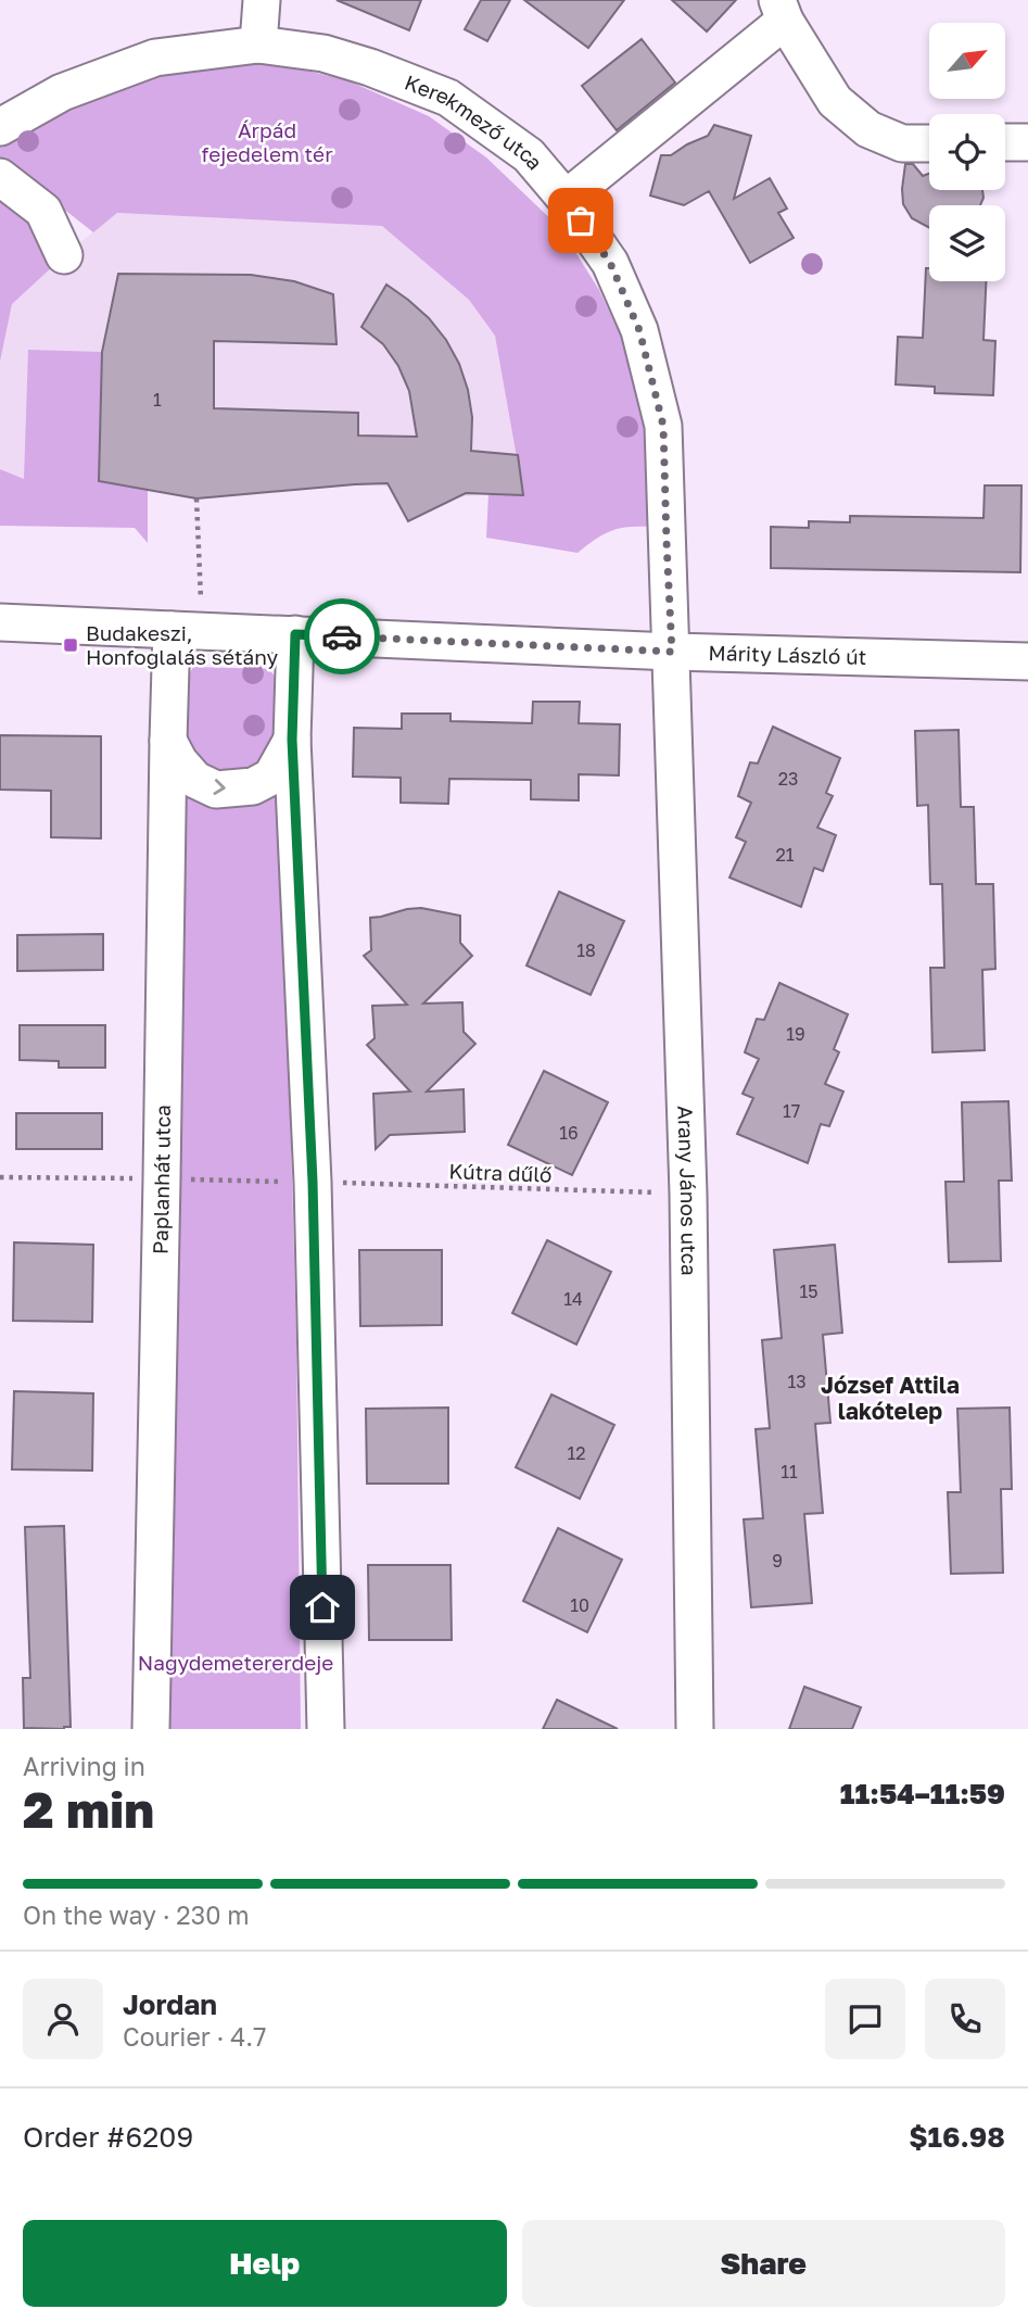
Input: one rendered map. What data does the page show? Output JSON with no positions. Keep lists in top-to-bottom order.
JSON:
{
  "streets": {
    "street": [
      "Kerekmező utca",
      "Márity László út",
      "Paplanhát utca",
      "Arany János utca"
    ],
    "path": ["Kútra dűlő"]
  },
  "crossings": [
    ["Kerekmező utca", "Márity László út"],
    ["Kerekmező utca", "Arany János utca"],
    ["Márity László út", "Paplanhát utca"],
    ["Márity László út", "Arany János utca"],
    ["Kútra dűlő", "Arany János utca"]
  ],
  "districts": ["József Attila lakótelep"],
  "parks": ["Árpád fejedelem tér", "Nagydemetererdeje"],
  "places": {
    "transit": ["Budakeszi, Honfoglalás sétány"]
  },
  "house_numbers": [
    "1",
    "23",
    "21",
    "18",
    "19",
    "17",
    "16",
    "15",
    "14",
    "13",
    "12",
    "11",
    "9",
    "10"
  ],
  "north": "top right",
  "page": {
    "heading": ["2 min", "Arriving in", "11:54–11:59"],
    "panel": [
      "Jordan",
      "Courier · 4.7",
      "Order #6209",
      "$16.98"
    ],
    "bar": "On the way · 230 m",
    "buttons": ["Help", "Share"]
  }
}
